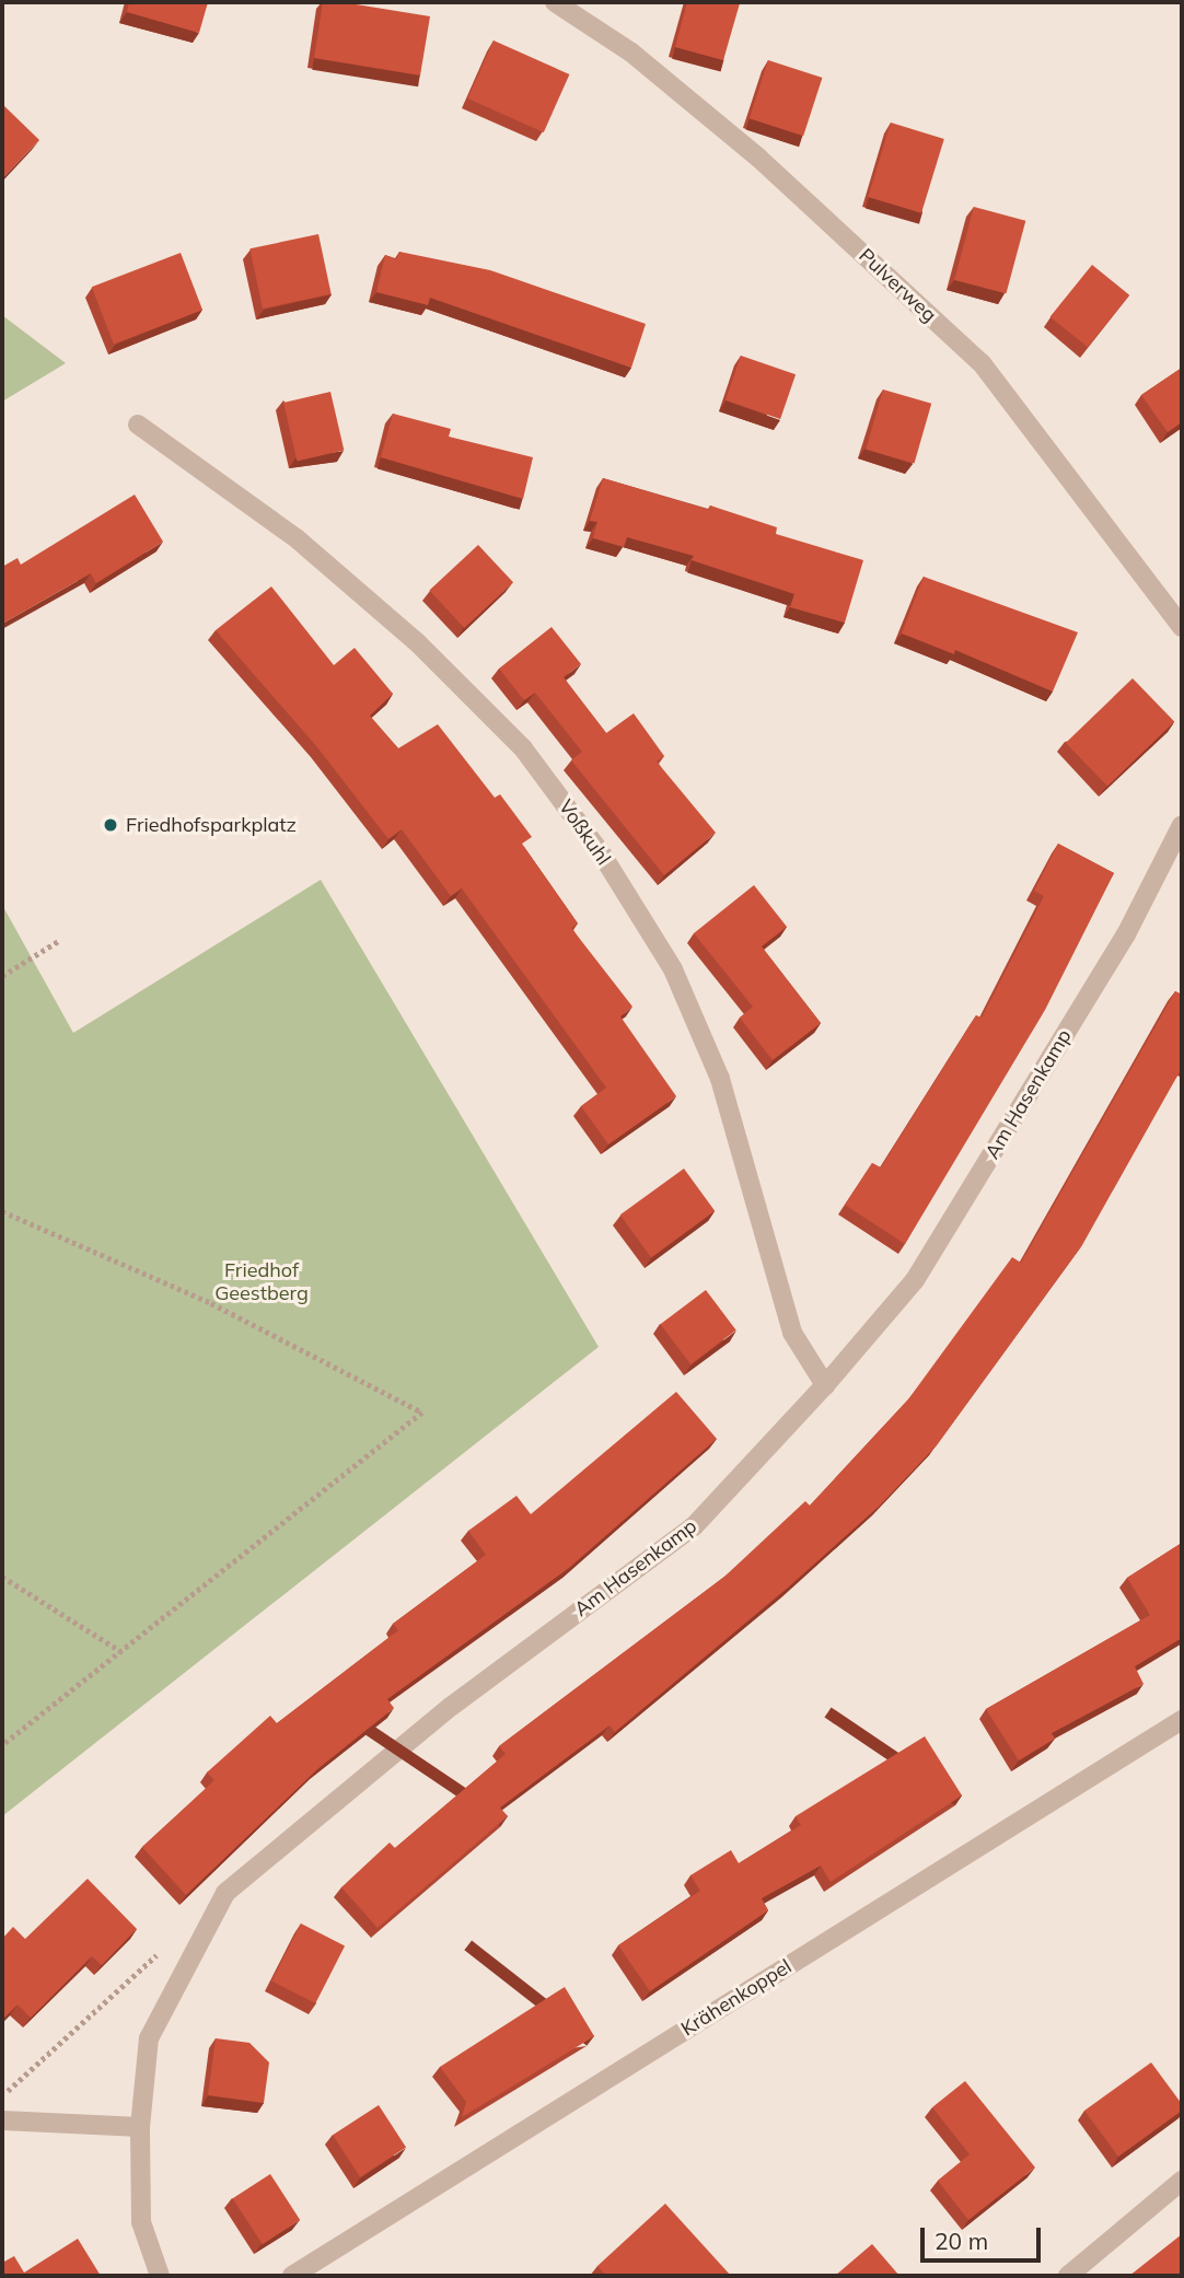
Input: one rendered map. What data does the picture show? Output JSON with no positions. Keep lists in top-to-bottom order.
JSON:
{
  "streets": {
    "street": [
      "Pulverweg",
      "Voßkuhl",
      "Am Hasenkamp",
      "Krähenkoppel"
    ]
  },
  "crossings": [
    ["Voßkuhl", "Am Hasenkamp"]
  ],
  "parks": ["Friedhof Geestberg"],
  "places": ["Friedhofsparkplatz"],
  "scale_bar": "20 m"
}
